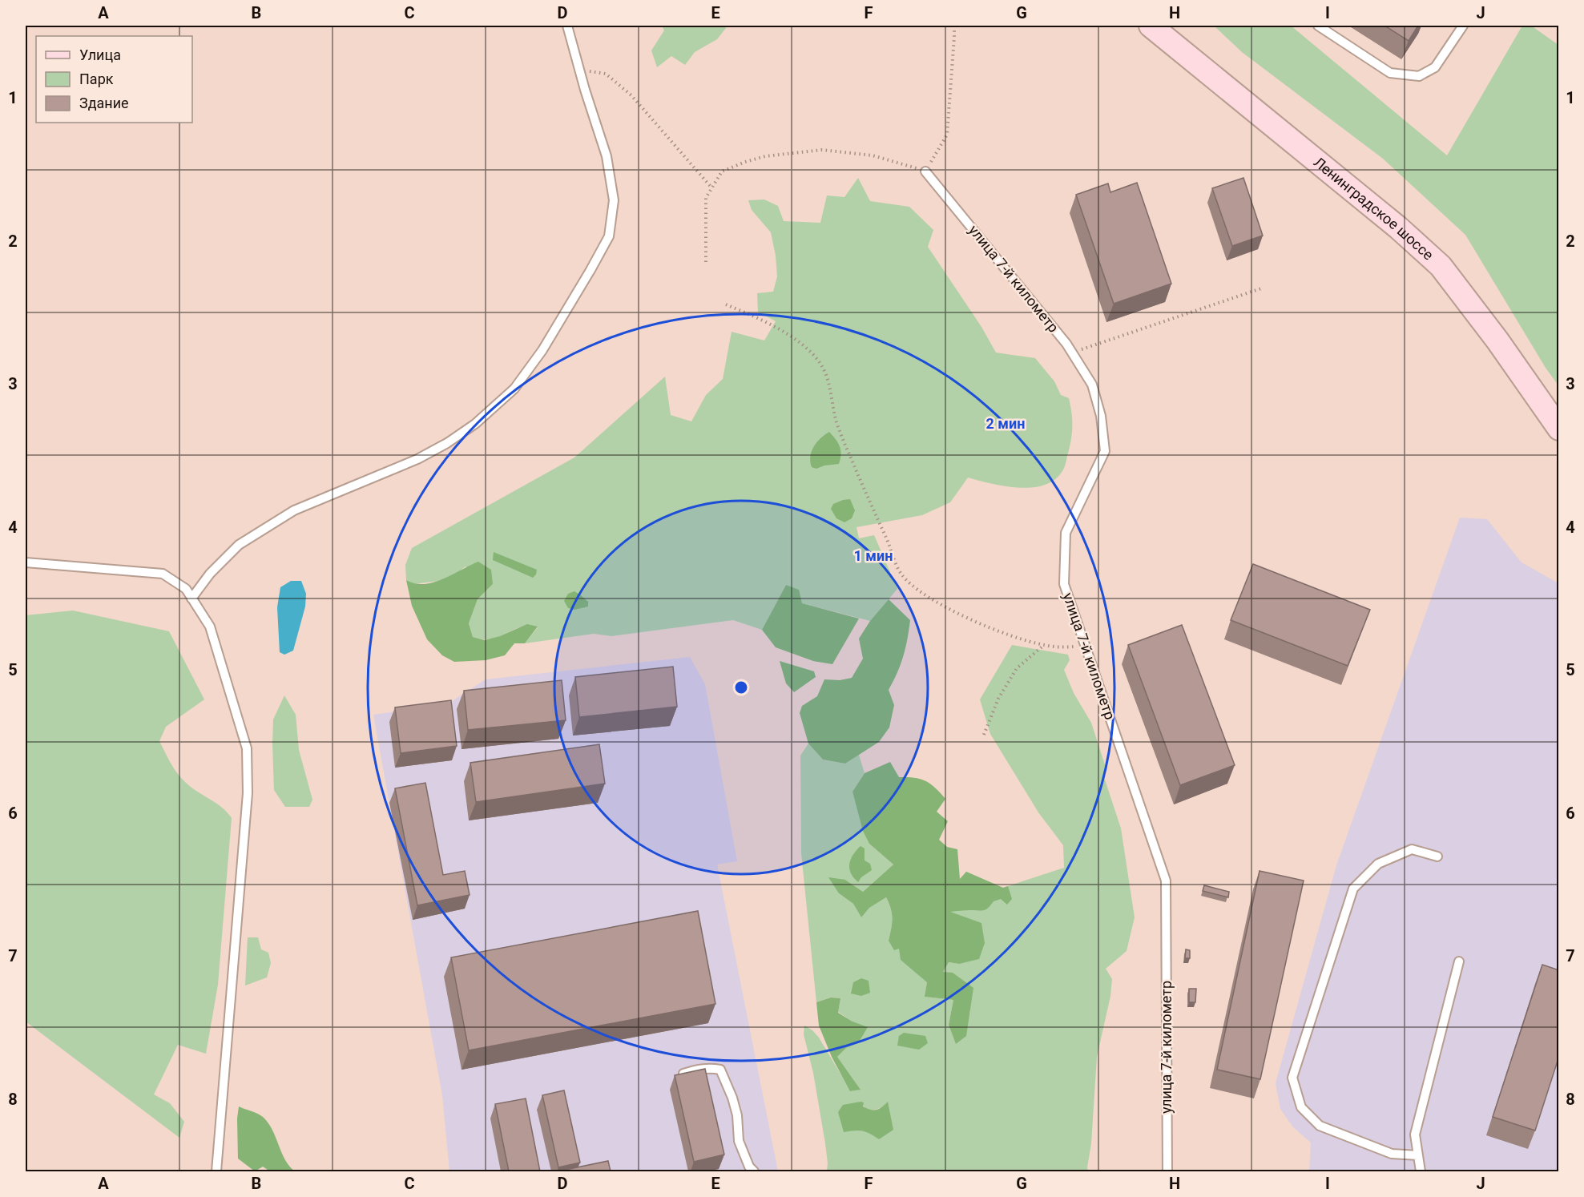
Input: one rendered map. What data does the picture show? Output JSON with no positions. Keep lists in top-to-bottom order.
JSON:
{
  "streets": {
    "main road": ["Ленинградское шоссе"],
    "lane": ["улица 7-й километр"]
  },
  "legend": ["Улица", "Парк", "Здание"],
  "grid": {
    "columns": [
      "A",
      "B",
      "C",
      "D",
      "E",
      "F",
      "G",
      "H",
      "I",
      "J"
    ],
    "rows": [
      "1",
      "2",
      "3",
      "4",
      "5",
      "6",
      "7",
      "8"
    ]
  },
  "rings": ["2 мин", "1 мин"]
}
